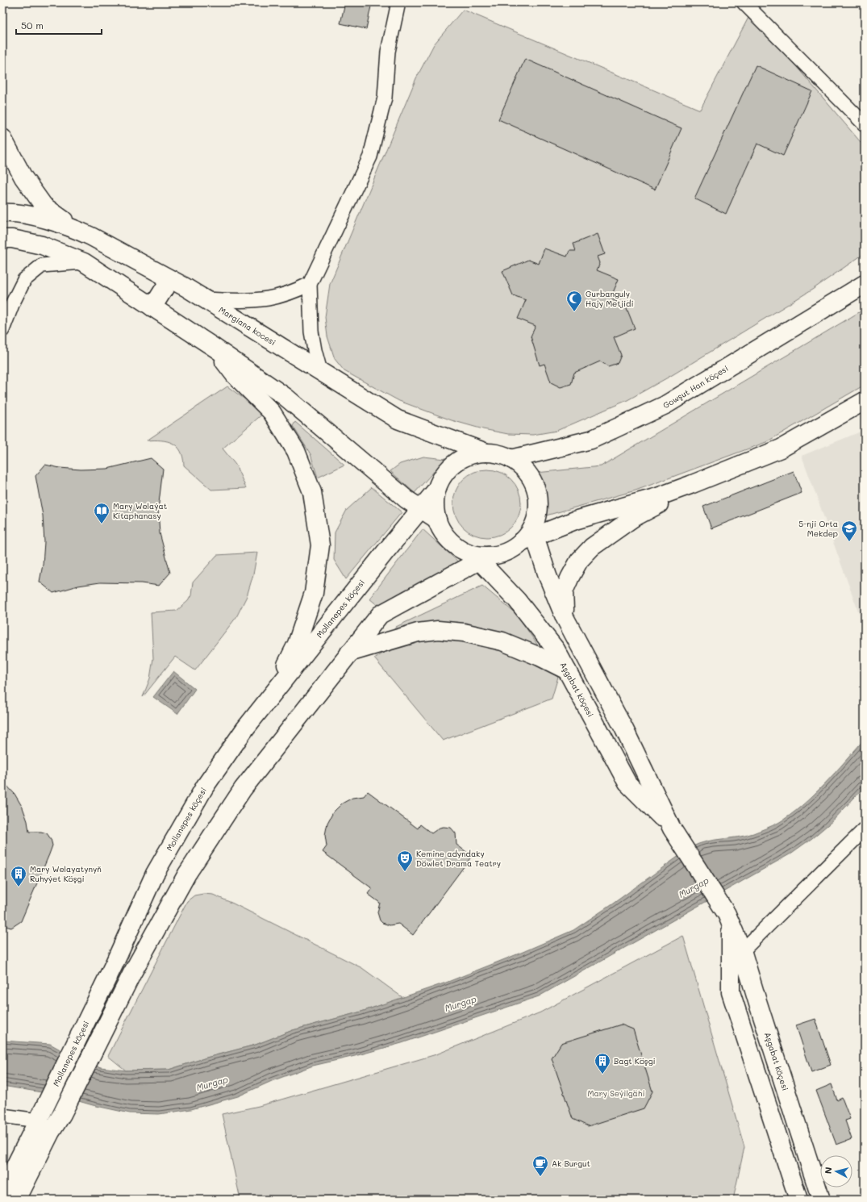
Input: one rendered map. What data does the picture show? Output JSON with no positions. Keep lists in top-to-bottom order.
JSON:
{
  "streets": {
    "main road": [
      "Margiana kocesi",
      "Gowşut Han köçesi",
      "Mollanepes köçesi",
      "Aşgabat köçesi"
    ]
  },
  "crossings": [
    ["Margiana kocesi", "Gowşut Han köçesi"],
    ["Margiana kocesi", "Mollanepes köçesi"],
    ["Margiana kocesi", "Aşgabat köçesi"],
    ["Gowşut Han köçesi", "Mollanepes köçesi"],
    ["Gowşut Han köçesi", "Aşgabat köçesi"],
    ["Mollanepes köçesi", "Aşgabat köçesi"]
  ],
  "water": ["Murgap"],
  "parks": ["Mary Seýilgähi"],
  "places": {
    "mosque": ["Gurbanguly Hajy Metjidi"],
    "library": ["Mary Welaýat Kitaphanasy"],
    "school or university": ["5-nji Orta Mekdep"],
    "theatre": ["Kemine adyndaky Döwlet Drama Teatry"],
    "building": ["Mary Welayatynyň Ruhyýet Köşgi", "Bagt Köşgi"],
    "cafe": ["Ak Burgut"]
  },
  "scale_bar": "50 m",
  "north": "left"
}
